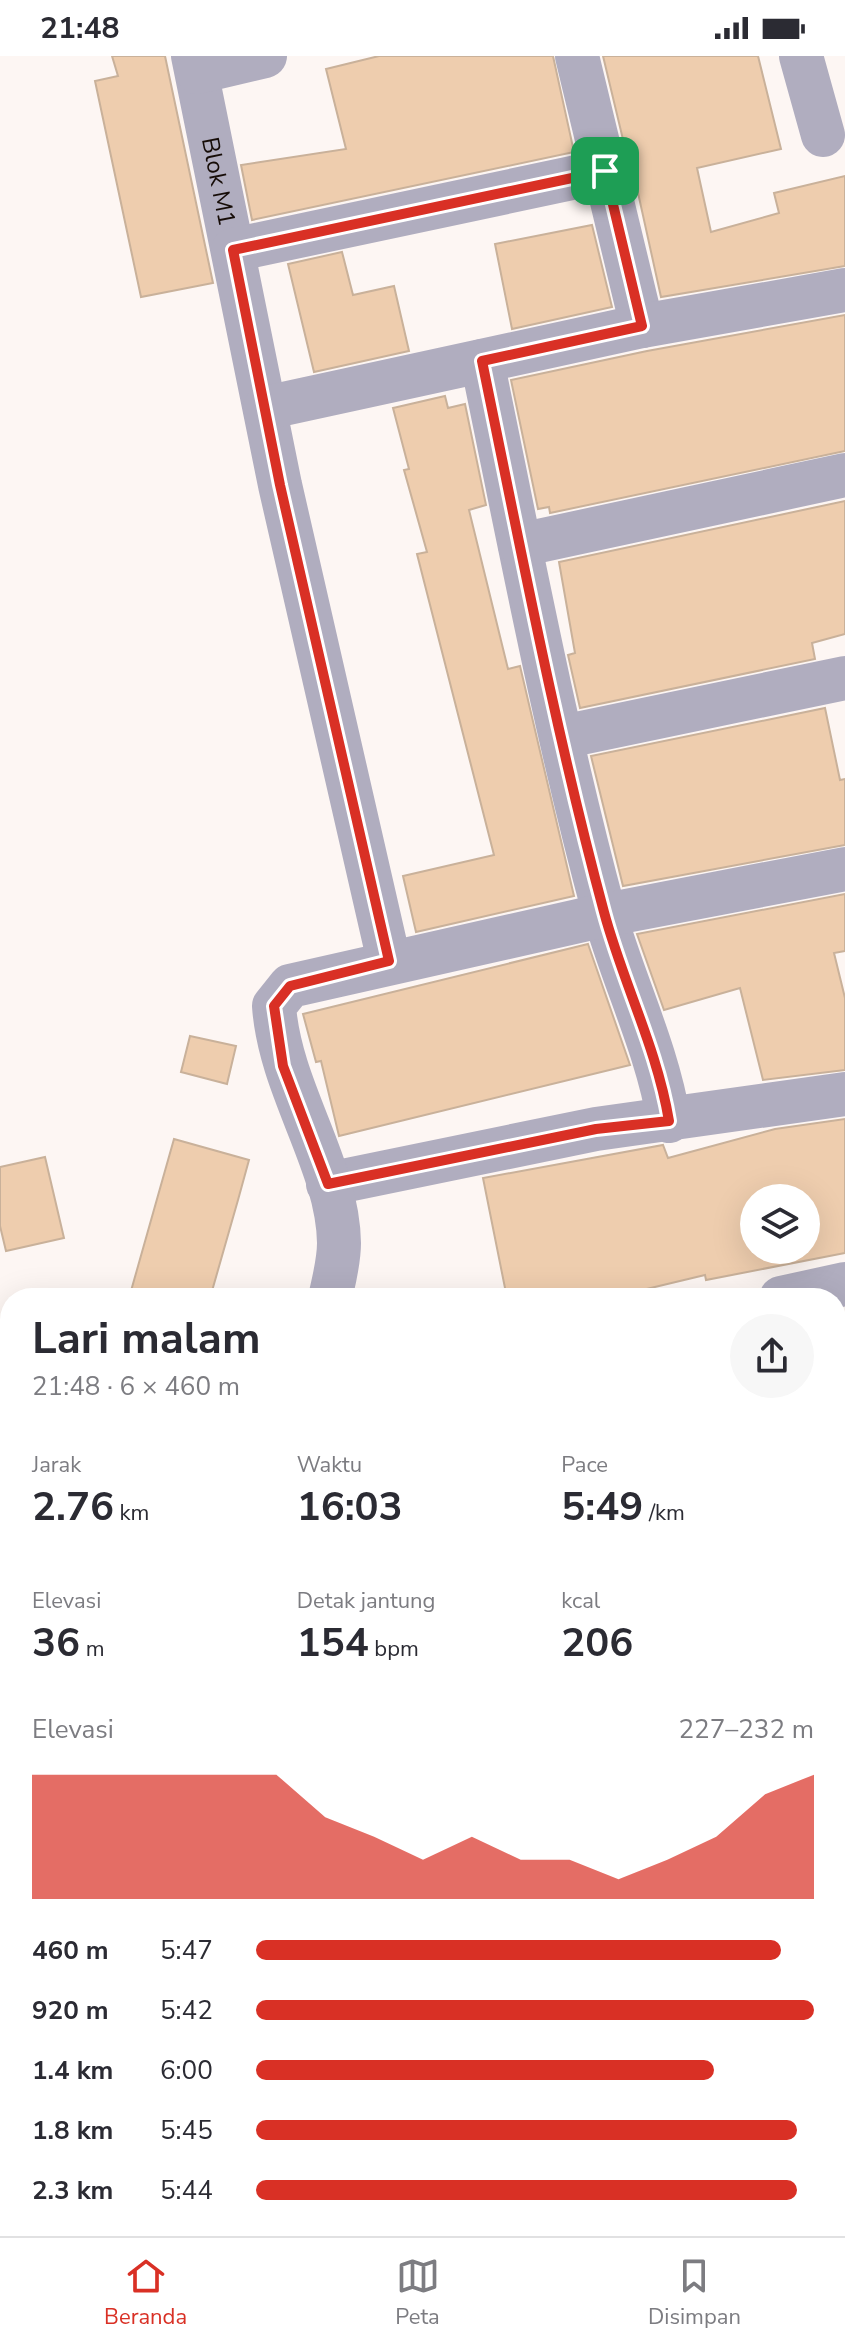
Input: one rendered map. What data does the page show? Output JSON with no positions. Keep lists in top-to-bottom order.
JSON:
{
  "streets": {
    "street": ["Blok M1"]
  },
  "page": {
    "status": "21:48",
    "heading": ["Lari malam", "21:48 · 6 × 460 m"],
    "stats": [
      ["Jarak", "2.76 km"],
      ["Waktu", "16:03"],
      ["Pace", "5:49 /km"],
      ["Elevasi", "36 m"],
      ["Detak jantung", "154 bpm"],
      ["kcal", "206"]
    ],
    "chart": ["Elevasi", "227–232 m"],
    "list": [
      {
        "name": "460 m",
        "note": "5:47"
      },
      {
        "name": "920 m",
        "note": "5:42"
      },
      {
        "name": "1.4 km",
        "note": "6:00"
      },
      {
        "name": "1.8 km",
        "note": "5:45"
      },
      {
        "name": "2.3 km",
        "note": "5:44"
      }
    ],
    "tabs": ["Beranda", "Peta", "Disimpan"]
  }
}
